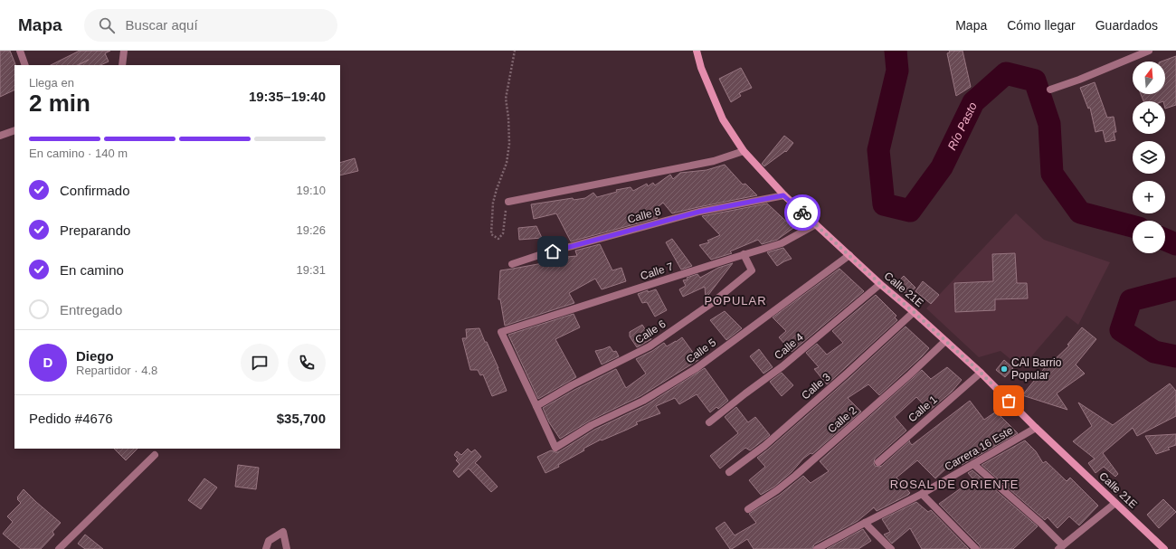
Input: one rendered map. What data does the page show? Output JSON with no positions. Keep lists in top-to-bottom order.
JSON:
{
  "streets": {
    "main road": ["Calle 21E"],
    "street": [
      "Calle 8",
      "Calle 7",
      "Calle 6",
      "Calle 4",
      "Calle 5",
      "Calle 3",
      "Calle 1",
      "Calle 2",
      "Carrera 16 Este"
    ]
  },
  "crossings": [
    ["Calle 8", "Calle 21E"],
    ["Calle 7", "Calle 21E"],
    ["Calle 7", "Calle 6"],
    ["Calle 7", "Calle 5"],
    ["Calle 21E", "Calle 4"],
    ["Calle 21E", "Calle 5"],
    ["Calle 21E", "Calle 3"],
    ["Calle 21E", "Calle 1"],
    ["Calle 21E", "Calle 2"],
    ["Calle 21E", "Carrera 16 Este"],
    ["Calle 6", "Calle 5"]
  ],
  "districts": ["POPULAR", "ROSAL DE ORIENTE"],
  "water": ["Río Pasto"],
  "places": ["CAI Barrio Popular"],
  "north": "top",
  "page": {
    "header": "Mapa",
    "search": "Buscar aquí",
    "nav": ["Mapa", "Cómo llegar", "Guardados"],
    "map_buttons": ["+", "−"],
    "heading": ["2 min", "Llega en", "19:35–19:40"],
    "panel": [
      "Diego",
      "Repartidor · 4.8",
      "Pedido #4676",
      "$35,700"
    ],
    "bar": "En camino · 140 m",
    "list": [
      ["Confirmado", "19:10"],
      ["Preparando", "19:26"],
      ["En camino", "19:31"],
      "Entregado"
    ],
    "round": "D"
  }
}
